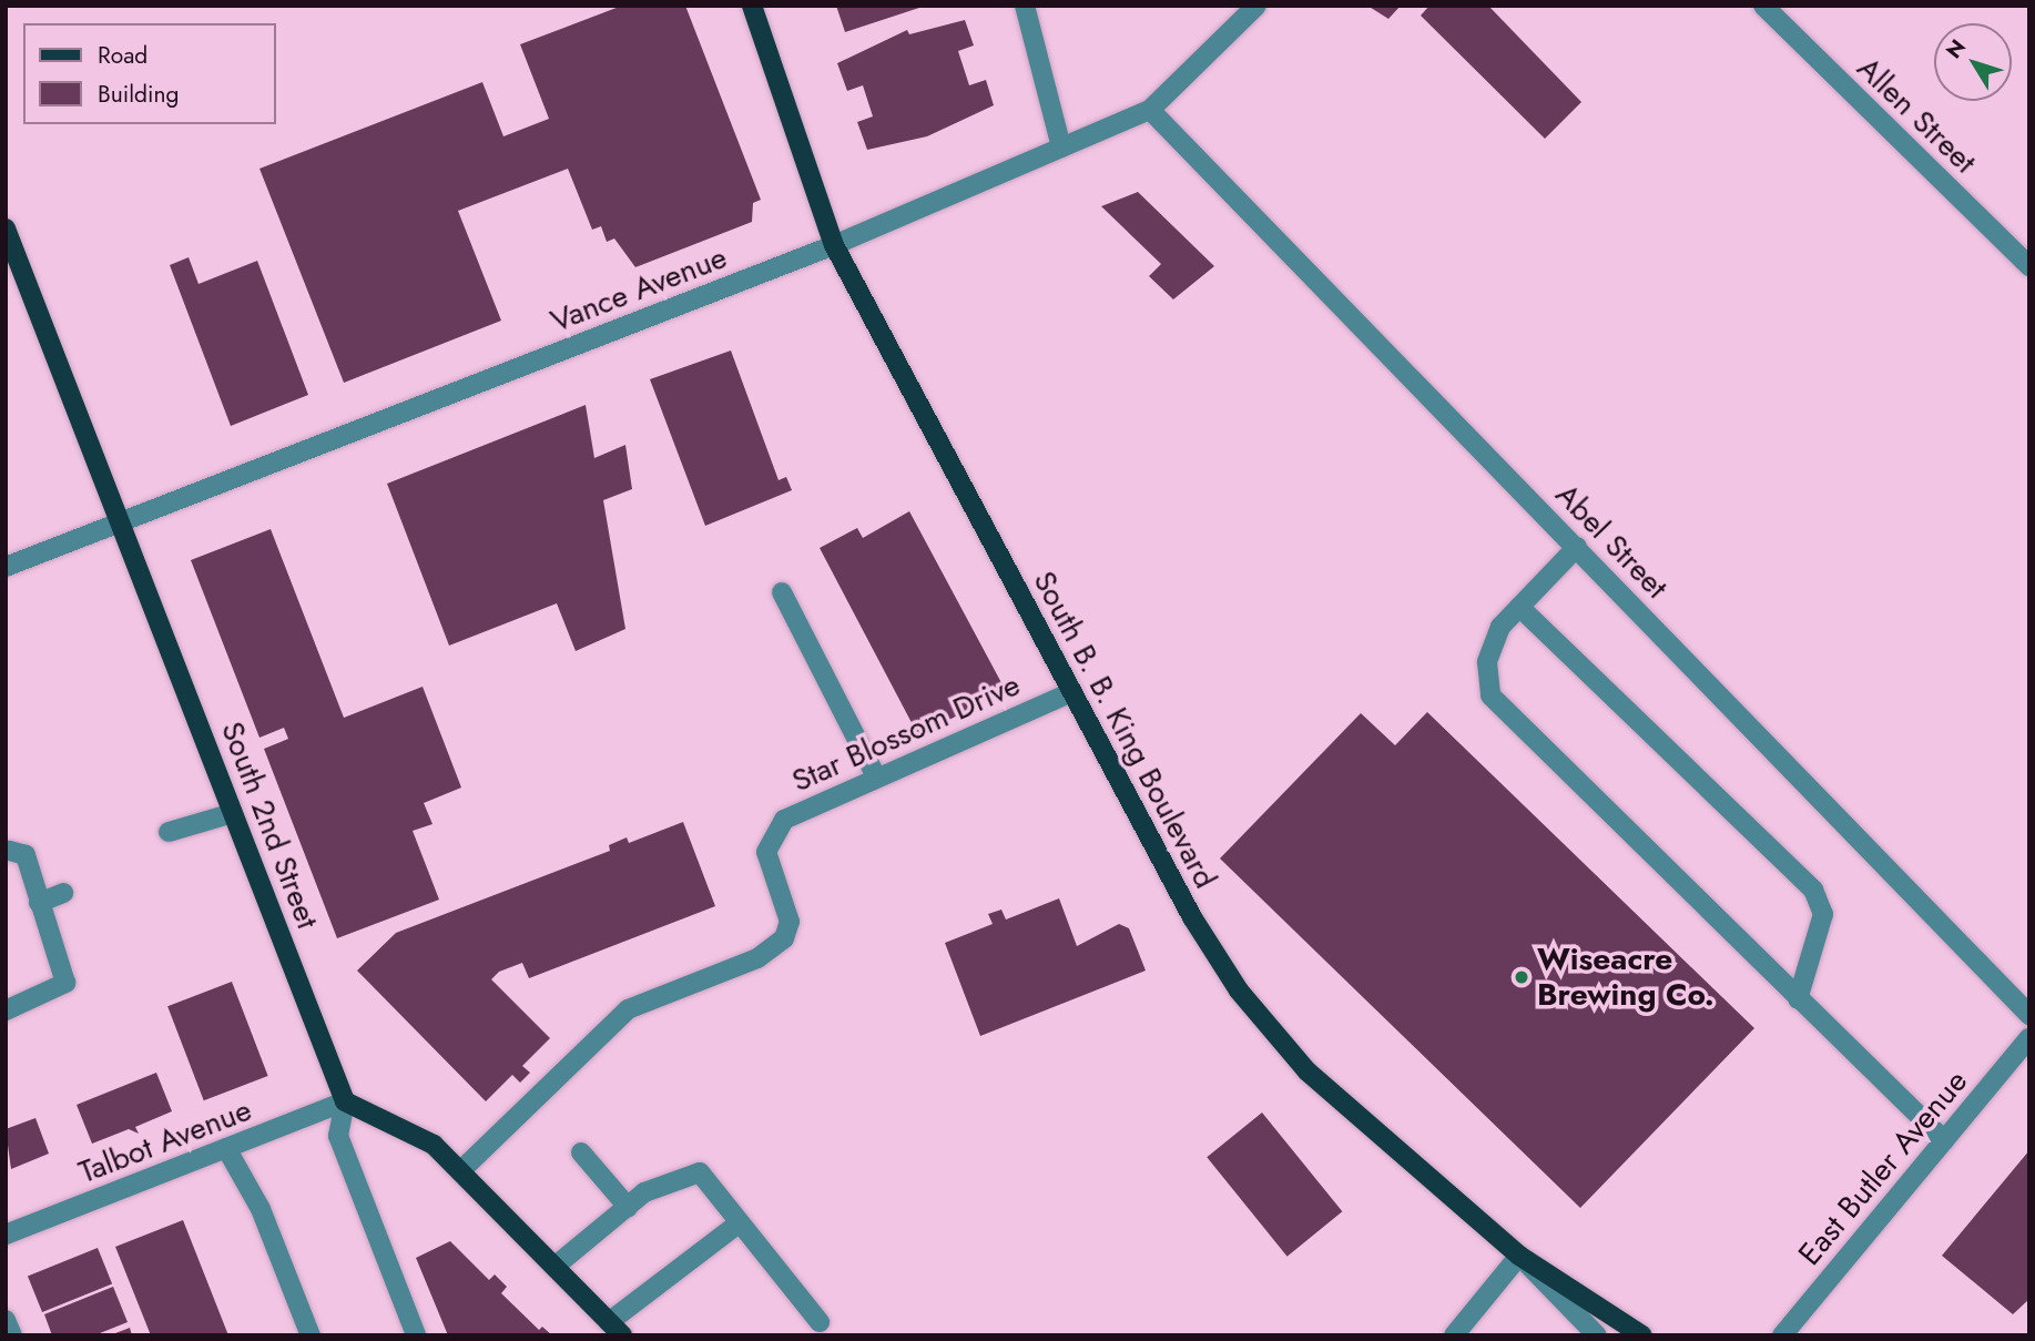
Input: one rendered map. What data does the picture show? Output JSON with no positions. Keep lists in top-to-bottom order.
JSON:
{
  "streets": {
    "main road": ["South B. B. King Boulevard", "South 2nd Street"],
    "street": [
      "Allen Street",
      "Vance Avenue",
      "Abel Street",
      "Star Blossom Drive",
      "Talbot Avenue",
      "East Butler Avenue"
    ]
  },
  "crossings": [
    ["Vance Avenue", "Abel Street"],
    ["Vance Avenue", "South B. B. King Boulevard"],
    ["Vance Avenue", "South 2nd Street"],
    ["South B. B. King Boulevard", "Star Blossom Drive"],
    ["South 2nd Street", "Talbot Avenue"]
  ],
  "places": ["Wiseacre Brewing Co."],
  "legend": ["Road", "Building"],
  "north": "top left"
}
